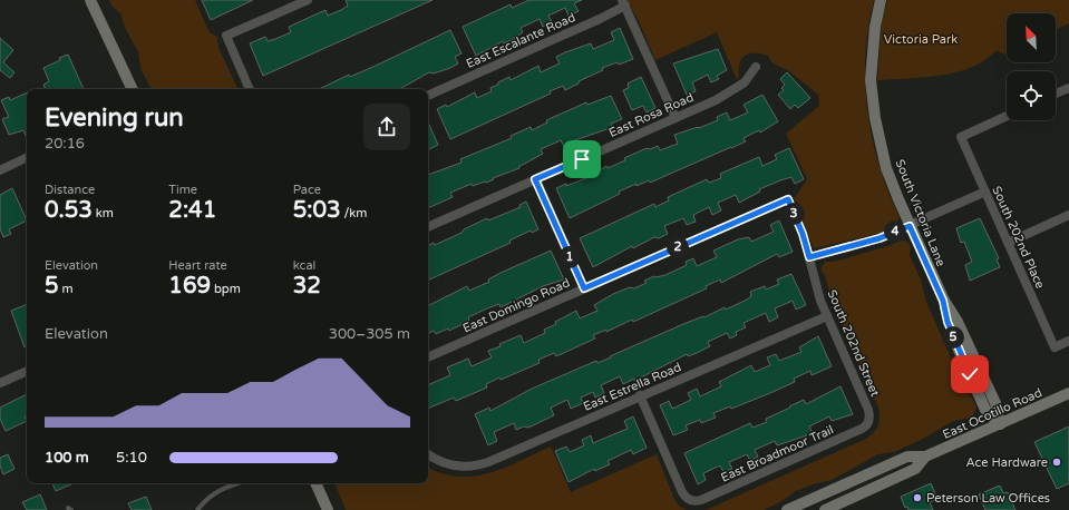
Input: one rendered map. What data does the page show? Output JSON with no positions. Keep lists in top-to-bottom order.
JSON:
{
  "streets": {
    "main road": ["South Victoria Lane", "East Ocotillo Road"],
    "street": [
      "East Escalante Road",
      "East Rosa Road",
      "South 202nd Place",
      "East Domingo Road",
      "South 202nd Street",
      "East Estrella Road",
      "East Broadmoor Trail"
    ]
  },
  "crossings": [
    ["South Victoria Lane", "East Ocotillo Road"],
    ["East Domingo Road", "South 202nd Street"],
    ["South 202nd Street", "East Estrella Road"],
    ["South 202nd Street", "East Broadmoor Trail"],
    ["East Estrella Road", "East Broadmoor Trail"]
  ],
  "parks": ["Victoria Park"],
  "places": ["Ace Hardware", "Peterson Law Offices"],
  "north": "top left",
  "page": {
    "heading": ["Evening run", "20:16"],
    "stats": [
      ["Distance", "0.53 km"],
      ["Time", "2:41"],
      ["Pace", "5:03 /km"],
      ["Elevation", "5 m"],
      ["Heart rate", "169 bpm"],
      ["kcal", "32"]
    ],
    "pins": [
      "3",
      "4",
      "2",
      "1",
      "5"
    ],
    "chart": ["Elevation", "300–305 m"],
    "list": [
      {
        "name": "100 m",
        "note": "5:10"
      }
    ]
  }
}
